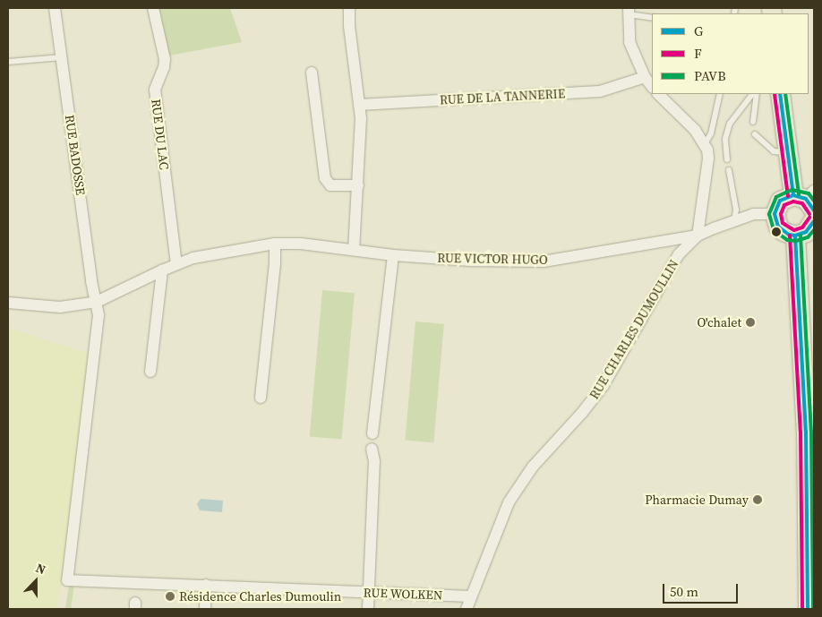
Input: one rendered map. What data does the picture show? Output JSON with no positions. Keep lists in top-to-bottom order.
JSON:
{
  "streets": {
    "street": [
      "RUE DE LA TANNERIE",
      "RUE DU LAC",
      "RUE BADOSSE",
      "RUE VICTOR HUGO",
      "RUE CHARLES DUMOULLIN",
      "RUE WOLKEN"
    ]
  },
  "crossings": [
    ["RUE DU LAC", "RUE VICTOR HUGO"],
    ["RUE BADOSSE", "RUE VICTOR HUGO"],
    ["RUE BADOSSE", "RUE WOLKEN"],
    ["RUE VICTOR HUGO", "RUE CHARLES DUMOULLIN"],
    ["RUE CHARLES DUMOULLIN", "RUE WOLKEN"]
  ],
  "places": ["O'chalet", "Pharmacie Dumay", "Résidence Charles Dumoulin"],
  "lines": ["transit line G", "transit line F", "transit line PAVB"],
  "legend": ["G", "F", "PAVB"],
  "scale_bar": "50 m",
  "north": "top"
}
